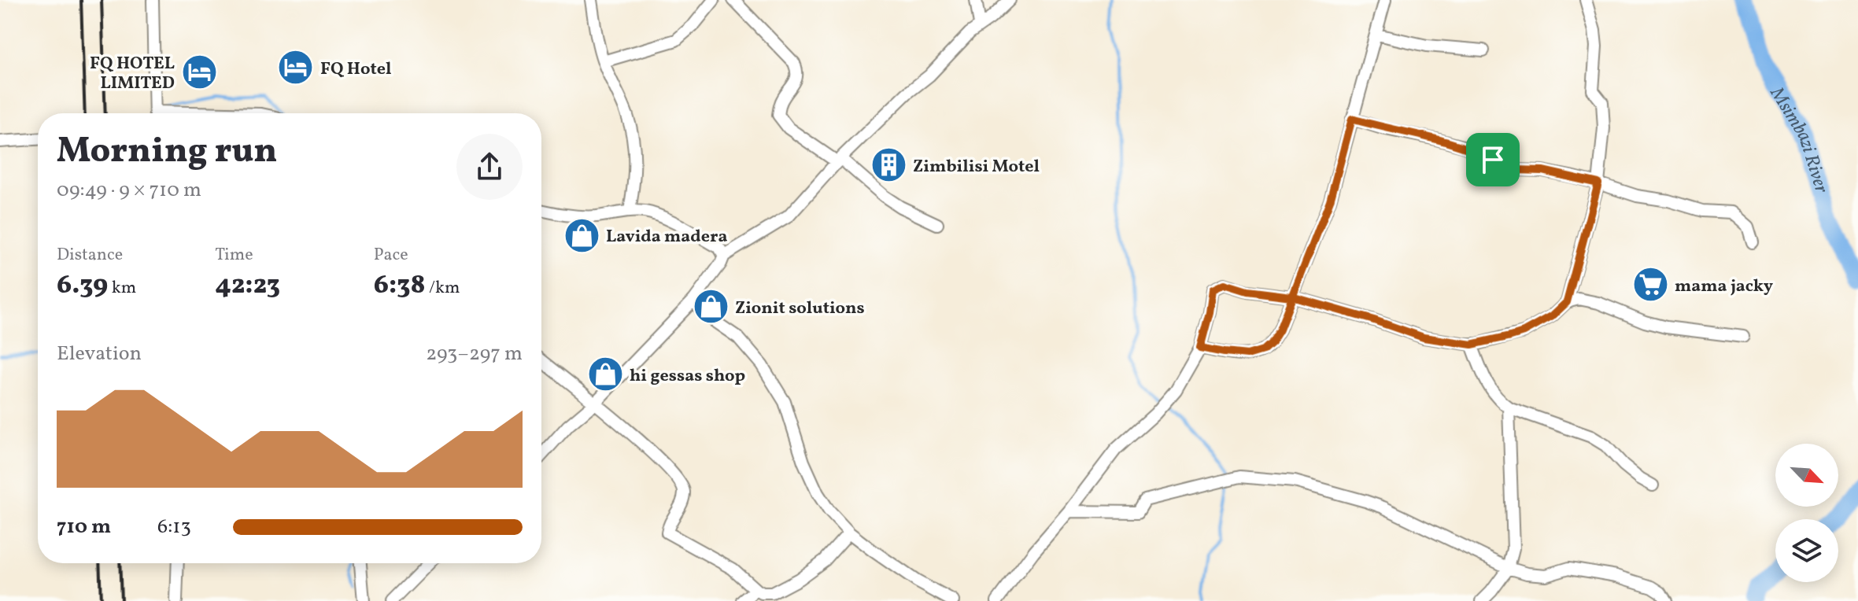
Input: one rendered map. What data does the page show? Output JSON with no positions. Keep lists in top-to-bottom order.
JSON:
{
  "water": ["Msimbazi River"],
  "places": {
    "hotel": ["FQ Hotel", "FQ HOTEL LIMITED"],
    "building": ["Zimbilisi Motel"],
    "shop": ["Lavida madera", "Zionit solutions", "hi gessas shop"],
    "supermarket": ["mama jacky"]
  },
  "north": "bottom right",
  "page": {
    "heading": ["Morning run", "09:49 · 9 × 710 m"],
    "stats": [
      ["Distance", "6.39 km"],
      ["Time", "42:23"],
      ["Pace", "6:38 /km"]
    ],
    "chart": ["Elevation", "293–297 m"],
    "list": [
      {
        "name": "710 m",
        "note": "6:13"
      }
    ]
  }
}
